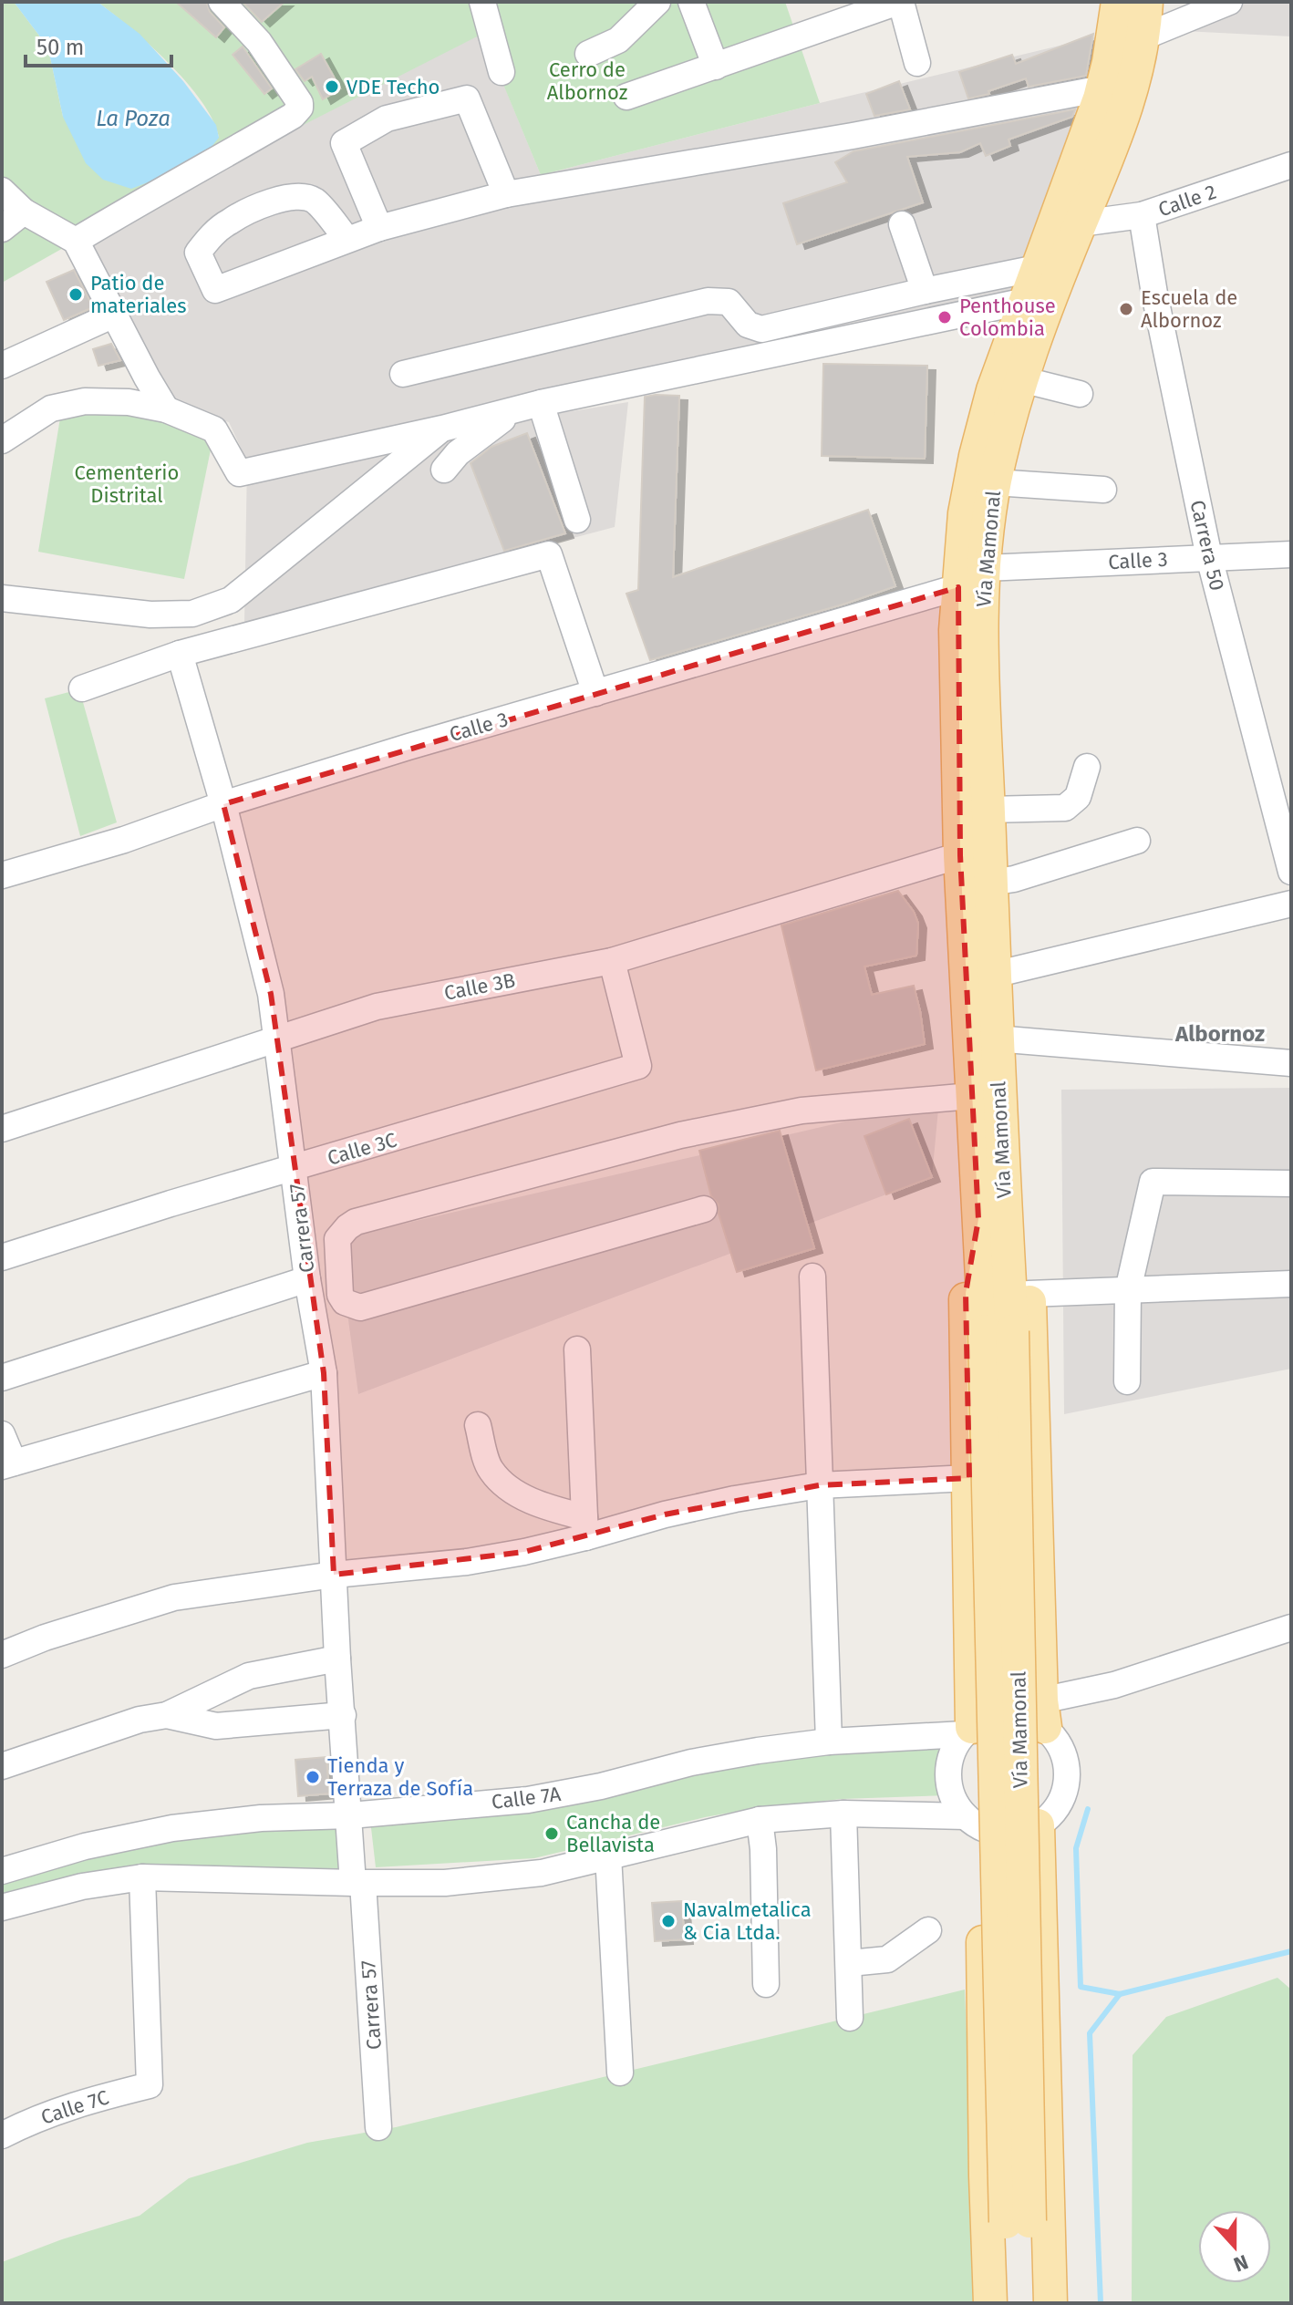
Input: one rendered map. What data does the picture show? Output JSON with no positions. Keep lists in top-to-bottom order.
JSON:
{
  "streets": {
    "main road": ["Vía Mamonal"],
    "street": [
      "Calle 2",
      "Carrera 50",
      "Calle 3",
      "Calle 3B",
      "Calle 3C",
      "Carrera 57",
      "Calle 7A",
      "Calle 7C"
    ]
  },
  "crossings": [
    ["Calle 2", "Carrera 50"],
    ["Calle 2", "Vía Mamonal"],
    ["Carrera 50", "Calle 3"],
    ["Vía Mamonal", "Calle 3"],
    ["Vía Mamonal", "Calle 3B"],
    ["Calle 3", "Carrera 57"],
    ["Calle 3B", "Calle 3C"],
    ["Calle 3B", "Carrera 57"],
    ["Calle 3C", "Carrera 57"],
    ["Carrera 57", "Calle 7A"]
  ],
  "districts": ["Albornoz"],
  "water": ["La Poza"],
  "parks": ["Cerro de Albornoz", "Cementerio Distrital"],
  "places": [
    "VDE Techo",
    "Patio de materiales",
    "Escuela de Albornoz",
    "Penthouse Colombia",
    "Tienda y Terraza de Sofía",
    "Cancha de Bellavista",
    "Navalmetalica & Cia Ltda."
  ],
  "scale_bar": "50 m",
  "north": "bottom"
}
